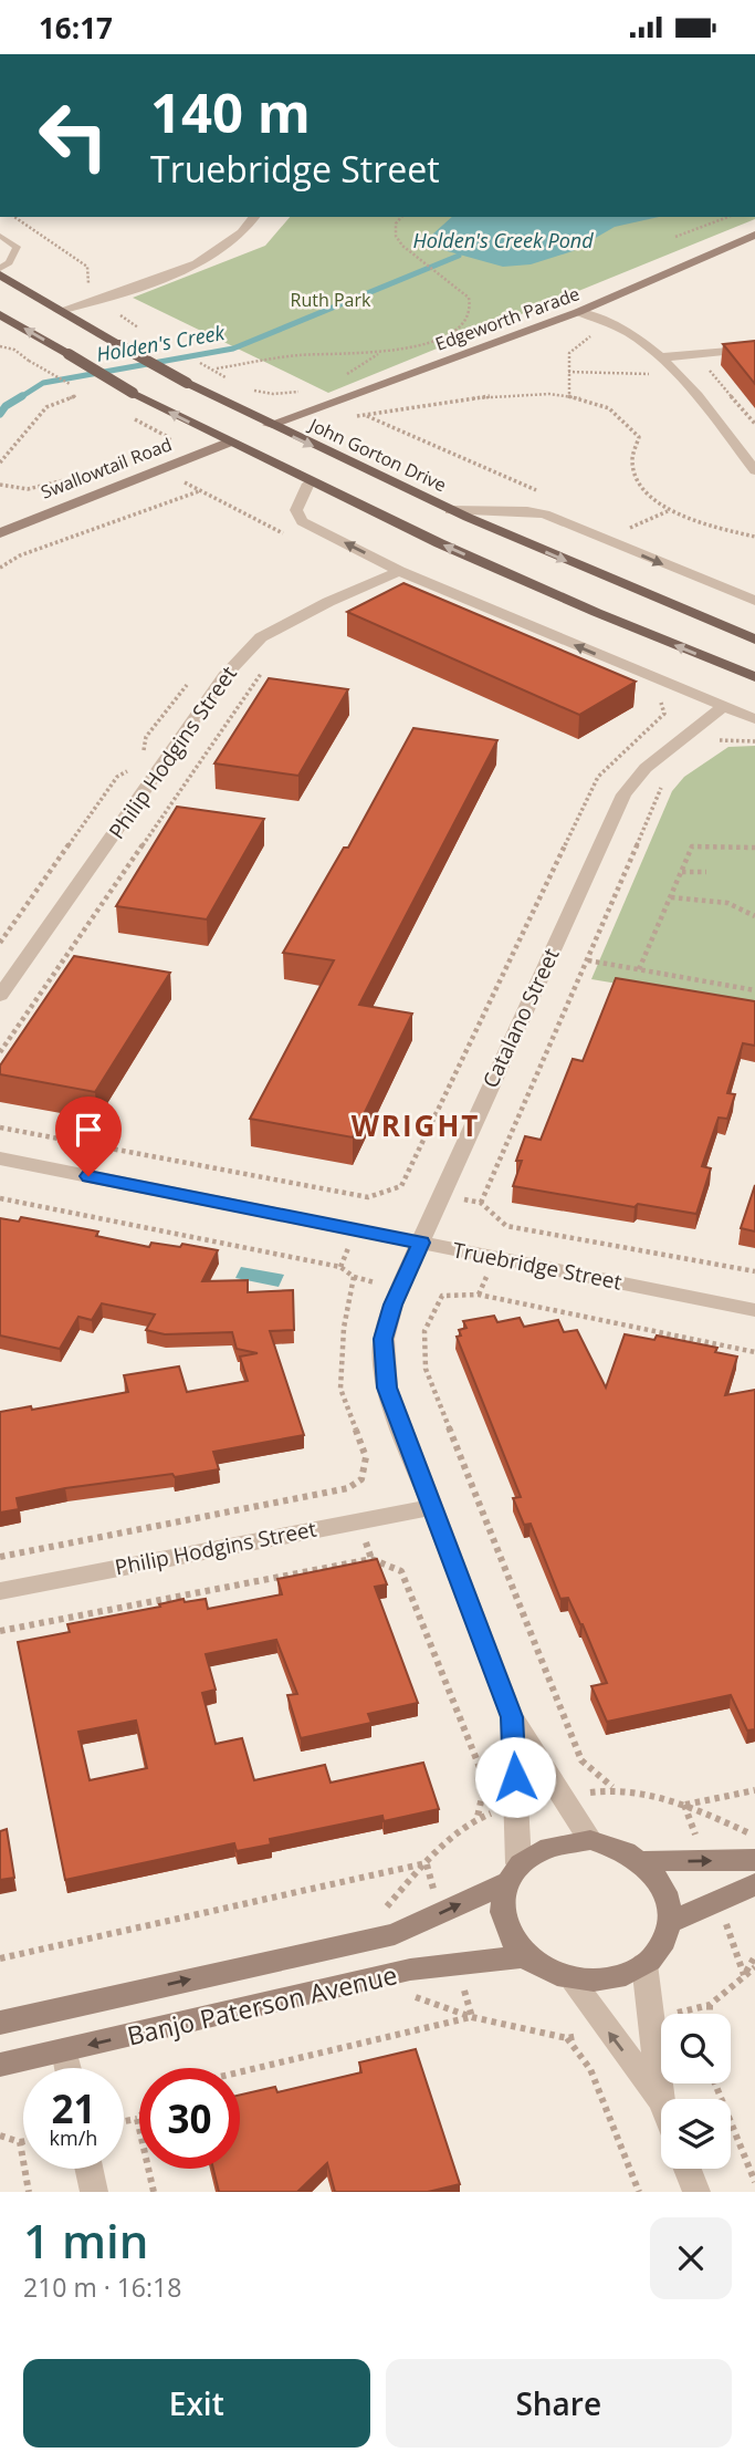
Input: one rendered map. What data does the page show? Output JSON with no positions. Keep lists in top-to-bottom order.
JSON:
{
  "streets": {
    "main road": ["John Gorton Drive"],
    "street": [
      "Edgeworth Parade",
      "Swallowtail Road",
      "Philip Hodgins Street",
      "Catalano Street",
      "Truebridge Street",
      "Banjo Paterson Avenue"
    ]
  },
  "crossings": [
    ["Edgeworth Parade", "John Gorton Drive"],
    ["Philip Hodgins Street", "Catalano Street"],
    ["Catalano Street", "Truebridge Street"],
    ["Catalano Street", "Banjo Paterson Avenue"]
  ],
  "districts": ["WRIGHT"],
  "water": ["Holden's Creek Pond", "Holden's Creek"],
  "parks": ["Ruth Park"],
  "page": {
    "status": "16:17",
    "turn": ["140 m", "Truebridge Street"],
    "speed": "21 km/h",
    "limit": "30",
    "heading": ["1 min", "210 m · 16:18"],
    "buttons": ["Exit", "Share"]
  }
}
